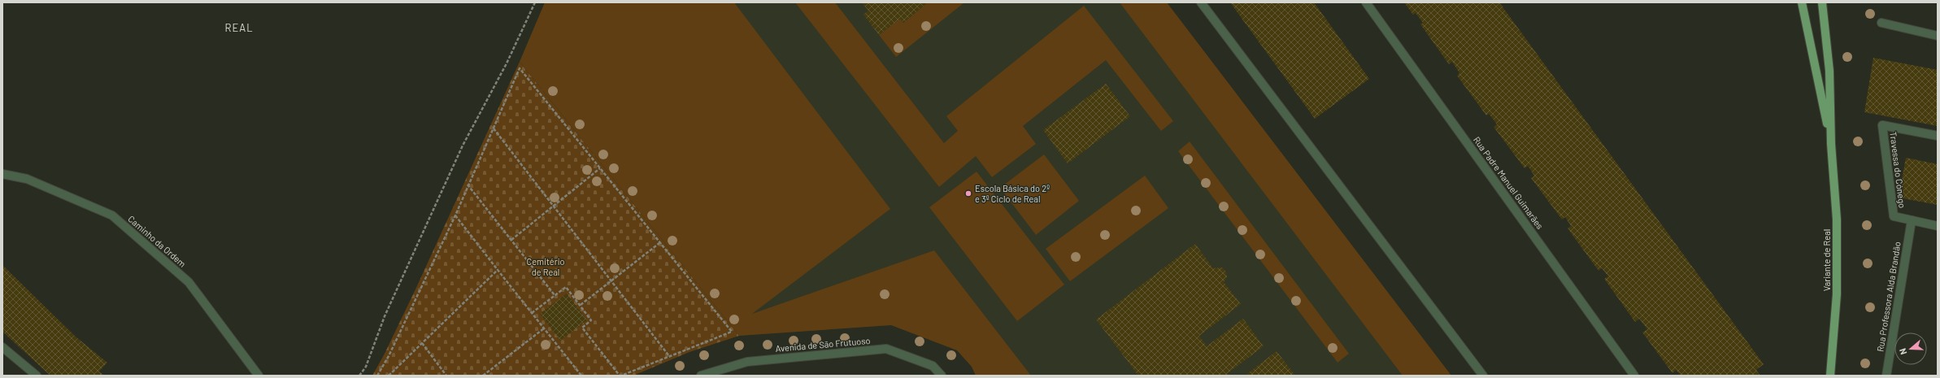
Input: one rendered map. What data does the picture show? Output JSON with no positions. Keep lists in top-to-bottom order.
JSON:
{
  "streets": {
    "main road": ["Variante de Real"],
    "street": [
      "Travessa do Cónego",
      "Rua Padre Manuel Guimarães",
      "Caminho da Ordem",
      "Rua Professora Alda Brandão",
      "Avenida de São Frutuoso"
    ]
  },
  "crossings": [
    ["Travessa do Cónego", "Rua Professora Alda Brandão"]
  ],
  "districts": ["REAL"],
  "parks": ["Cemitério de Real"],
  "places": ["Escola Básica do 2º e 3º Ciclo de Real"],
  "north": "left"
}
